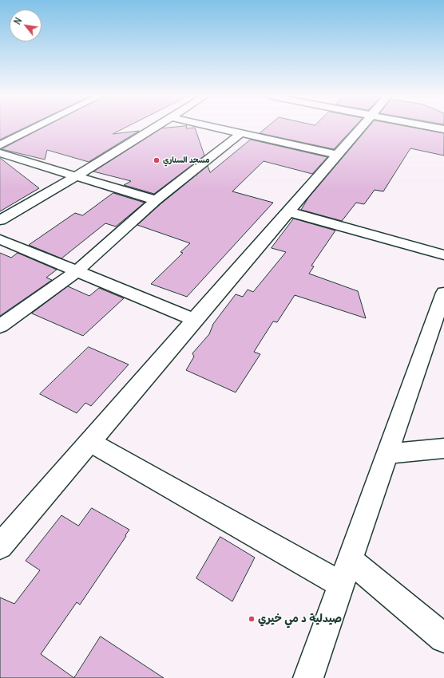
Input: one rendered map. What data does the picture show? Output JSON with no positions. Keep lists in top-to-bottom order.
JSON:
{
  "places": ["مسجد السناري", "صيدلية د مي خيري"],
  "north": "top left"
}
